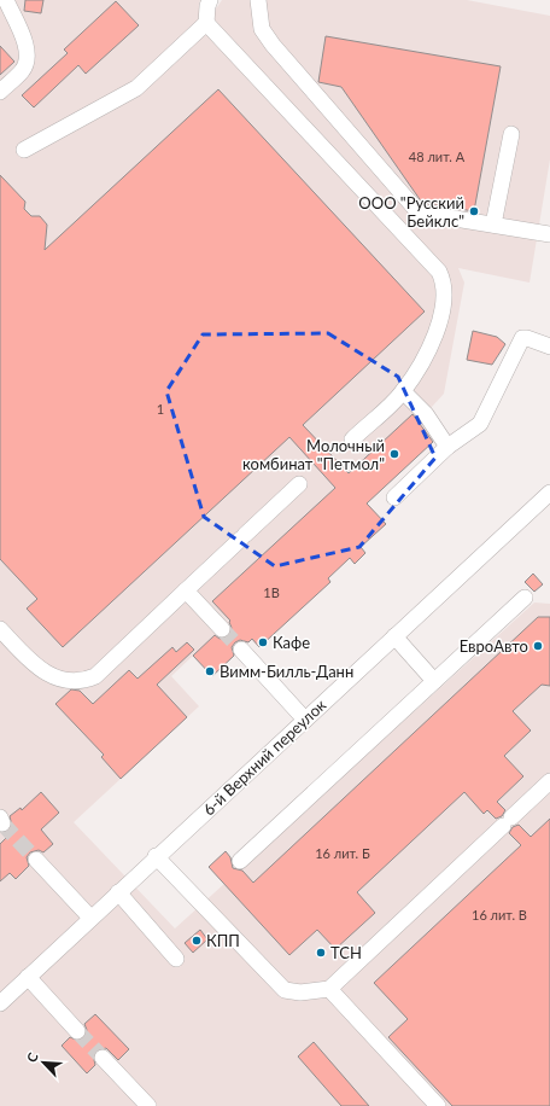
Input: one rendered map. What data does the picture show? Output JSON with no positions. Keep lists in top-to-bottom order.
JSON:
{
  "streets": {
    "street": ["6-й Верхний переулок"]
  },
  "places": [
    "ООО \"Русский Бейклс\"",
    "Молочный комбинат \"Петмол\"",
    "Кафе",
    "ЕвроАвто",
    "Вимм-Билль-Данн",
    "КПП",
    "ТСН"
  ],
  "house_numbers": [
    "48 лит. А",
    "1",
    "1В",
    "16 лит. Б",
    "16 лит. В"
  ],
  "north": "top left"
}
